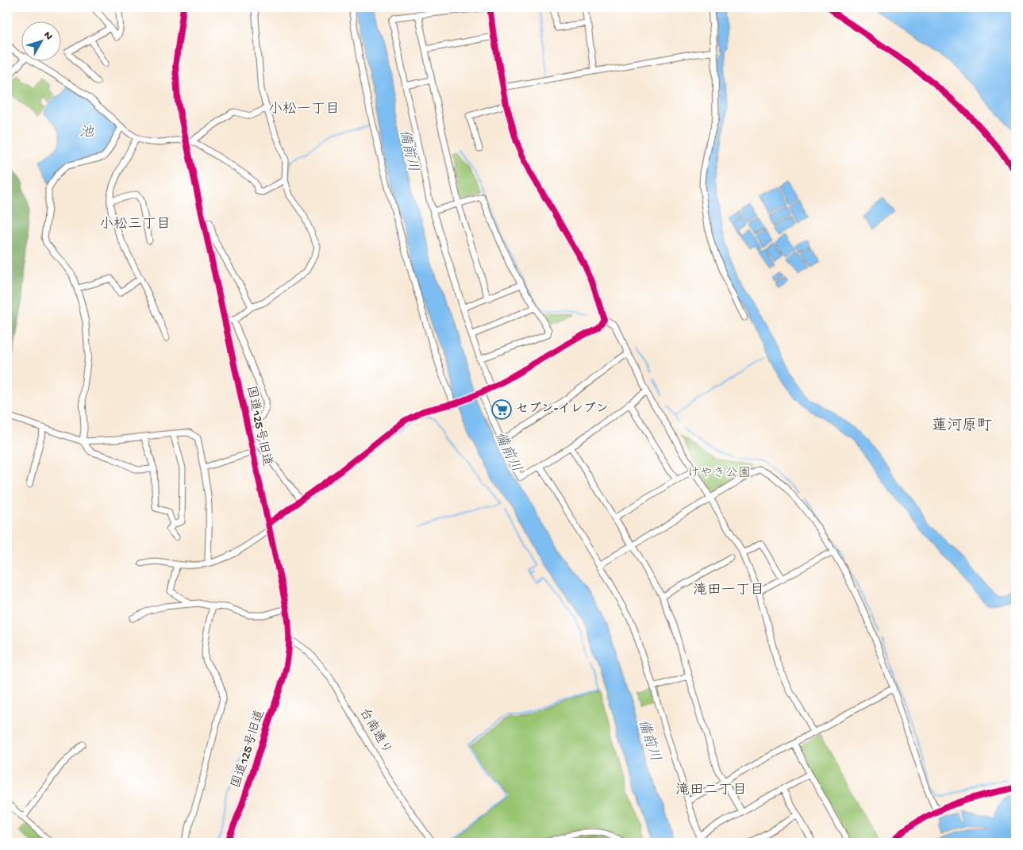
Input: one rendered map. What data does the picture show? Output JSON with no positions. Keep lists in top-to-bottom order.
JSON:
{
  "streets": {
    "street": ["国道125号旧道", "台南通り"]
  },
  "crossings": [
    ["国道125号旧道", "台南通り"]
  ],
  "districts": [
    "小松一丁目",
    "小松三丁目",
    "蓮河原町",
    "滝田一丁目",
    "滝田二丁目"
  ],
  "water": ["池", "備前川"],
  "parks": ["けやき公園"],
  "places": {
    "supermarket": ["セブン-イレブン"]
  },
  "north": "top right"
}
